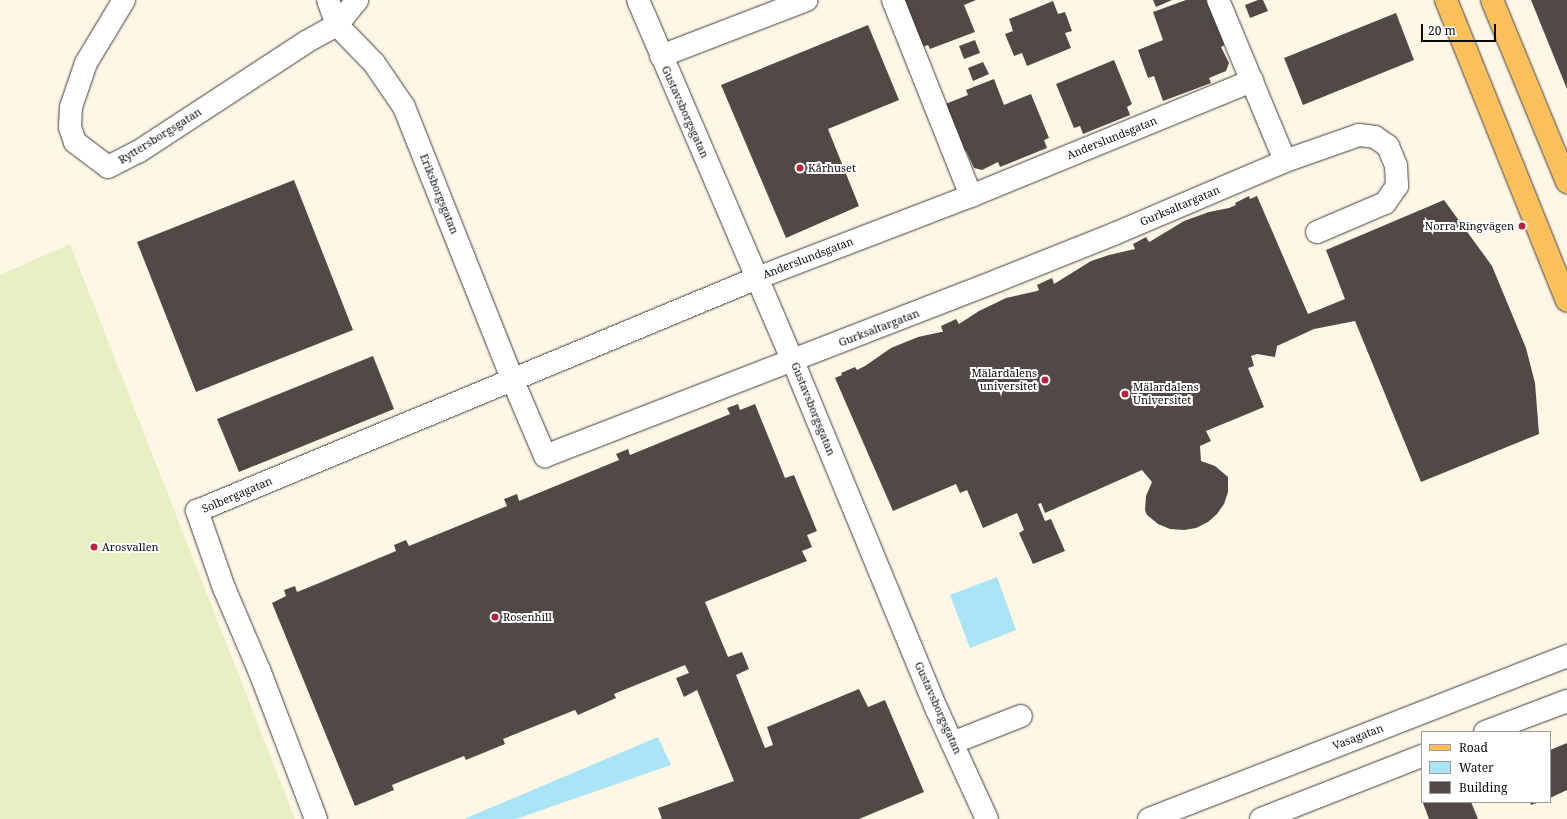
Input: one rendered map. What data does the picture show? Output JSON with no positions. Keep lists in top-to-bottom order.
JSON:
{
  "streets": {
    "street": [
      "Gustavsborgsgatan",
      "Ryttersborgsgatan",
      "Anderslundsgatan",
      "Eriksborgsgatan",
      "Gurksaltargatan",
      "Solbergagatan",
      "Vasagatan"
    ]
  },
  "crossings": [
    ["Gustavsborgsgatan", "Anderslundsgatan"],
    ["Gustavsborgsgatan", "Gurksaltargatan"],
    ["Ryttersborgsgatan", "Eriksborgsgatan"],
    ["Anderslundsgatan", "Eriksborgsgatan"],
    ["Anderslundsgatan", "Gurksaltargatan"],
    ["Anderslundsgatan", "Solbergagatan"],
    ["Eriksborgsgatan", "Gurksaltargatan"],
    ["Eriksborgsgatan", "Solbergagatan"],
    ["Gurksaltargatan", "Solbergagatan"]
  ],
  "places": [
    "Kårhuset",
    "Norra Ringvägen",
    "Mälardalens universitet",
    "Mälardalens Universitet",
    "Arosvallen",
    "Rosenhill"
  ],
  "legend": ["Road", "Water", "Building"],
  "scale_bar": "20 m"
}
